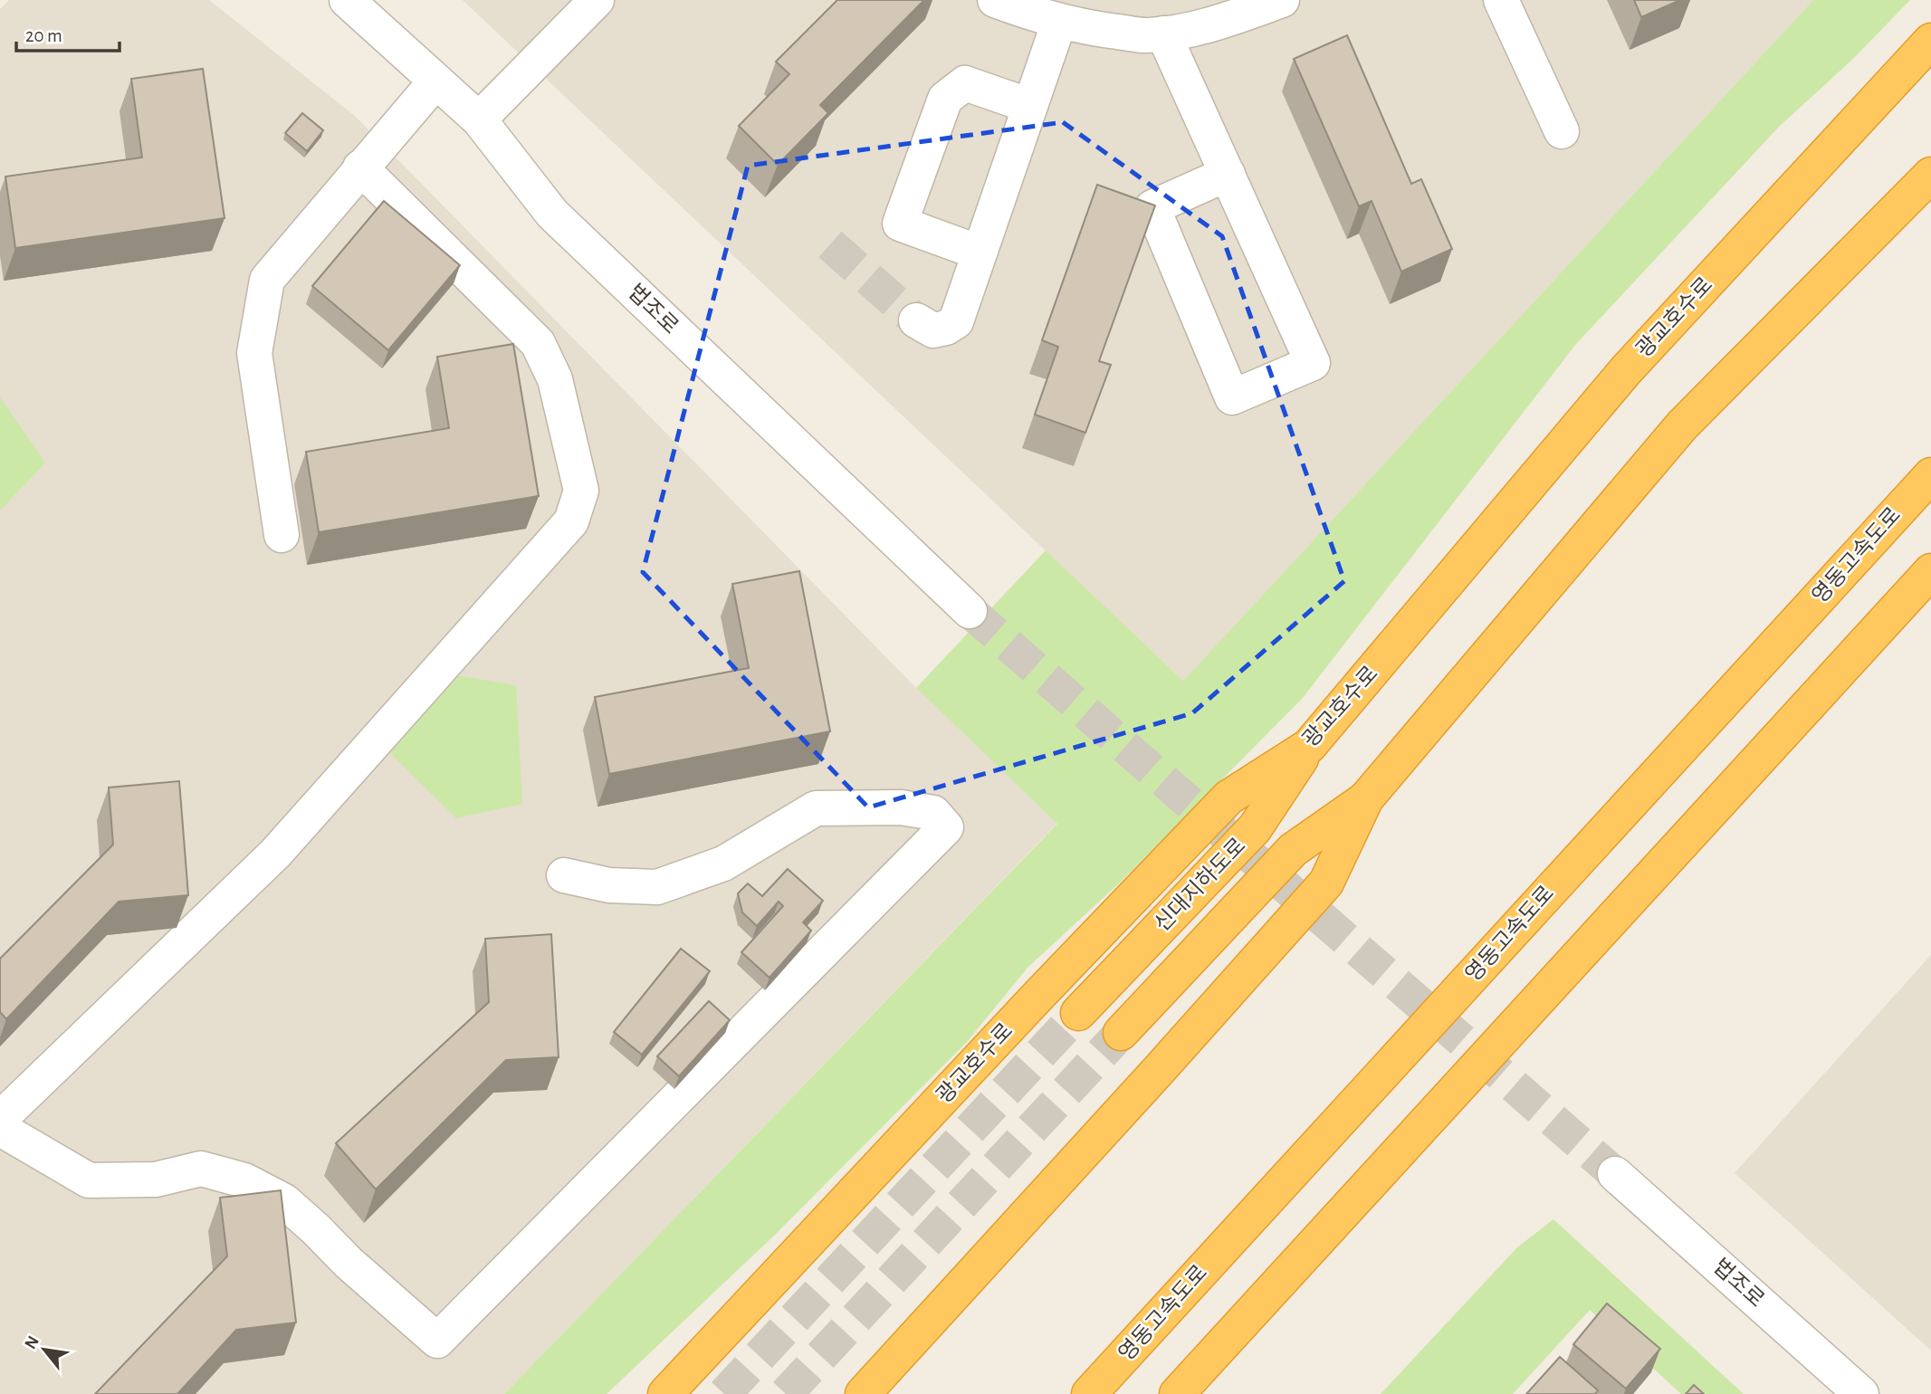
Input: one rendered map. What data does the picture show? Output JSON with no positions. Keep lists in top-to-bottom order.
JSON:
{
  "streets": {
    "highway": ["광교호수로", "영동고속도로", "신대지하도로"],
    "street": ["법조로"]
  },
  "crossings": [
    ["광교호수로", "신대지하도로"]
  ],
  "scale_bar": "20 m",
  "north": "top left"
}
